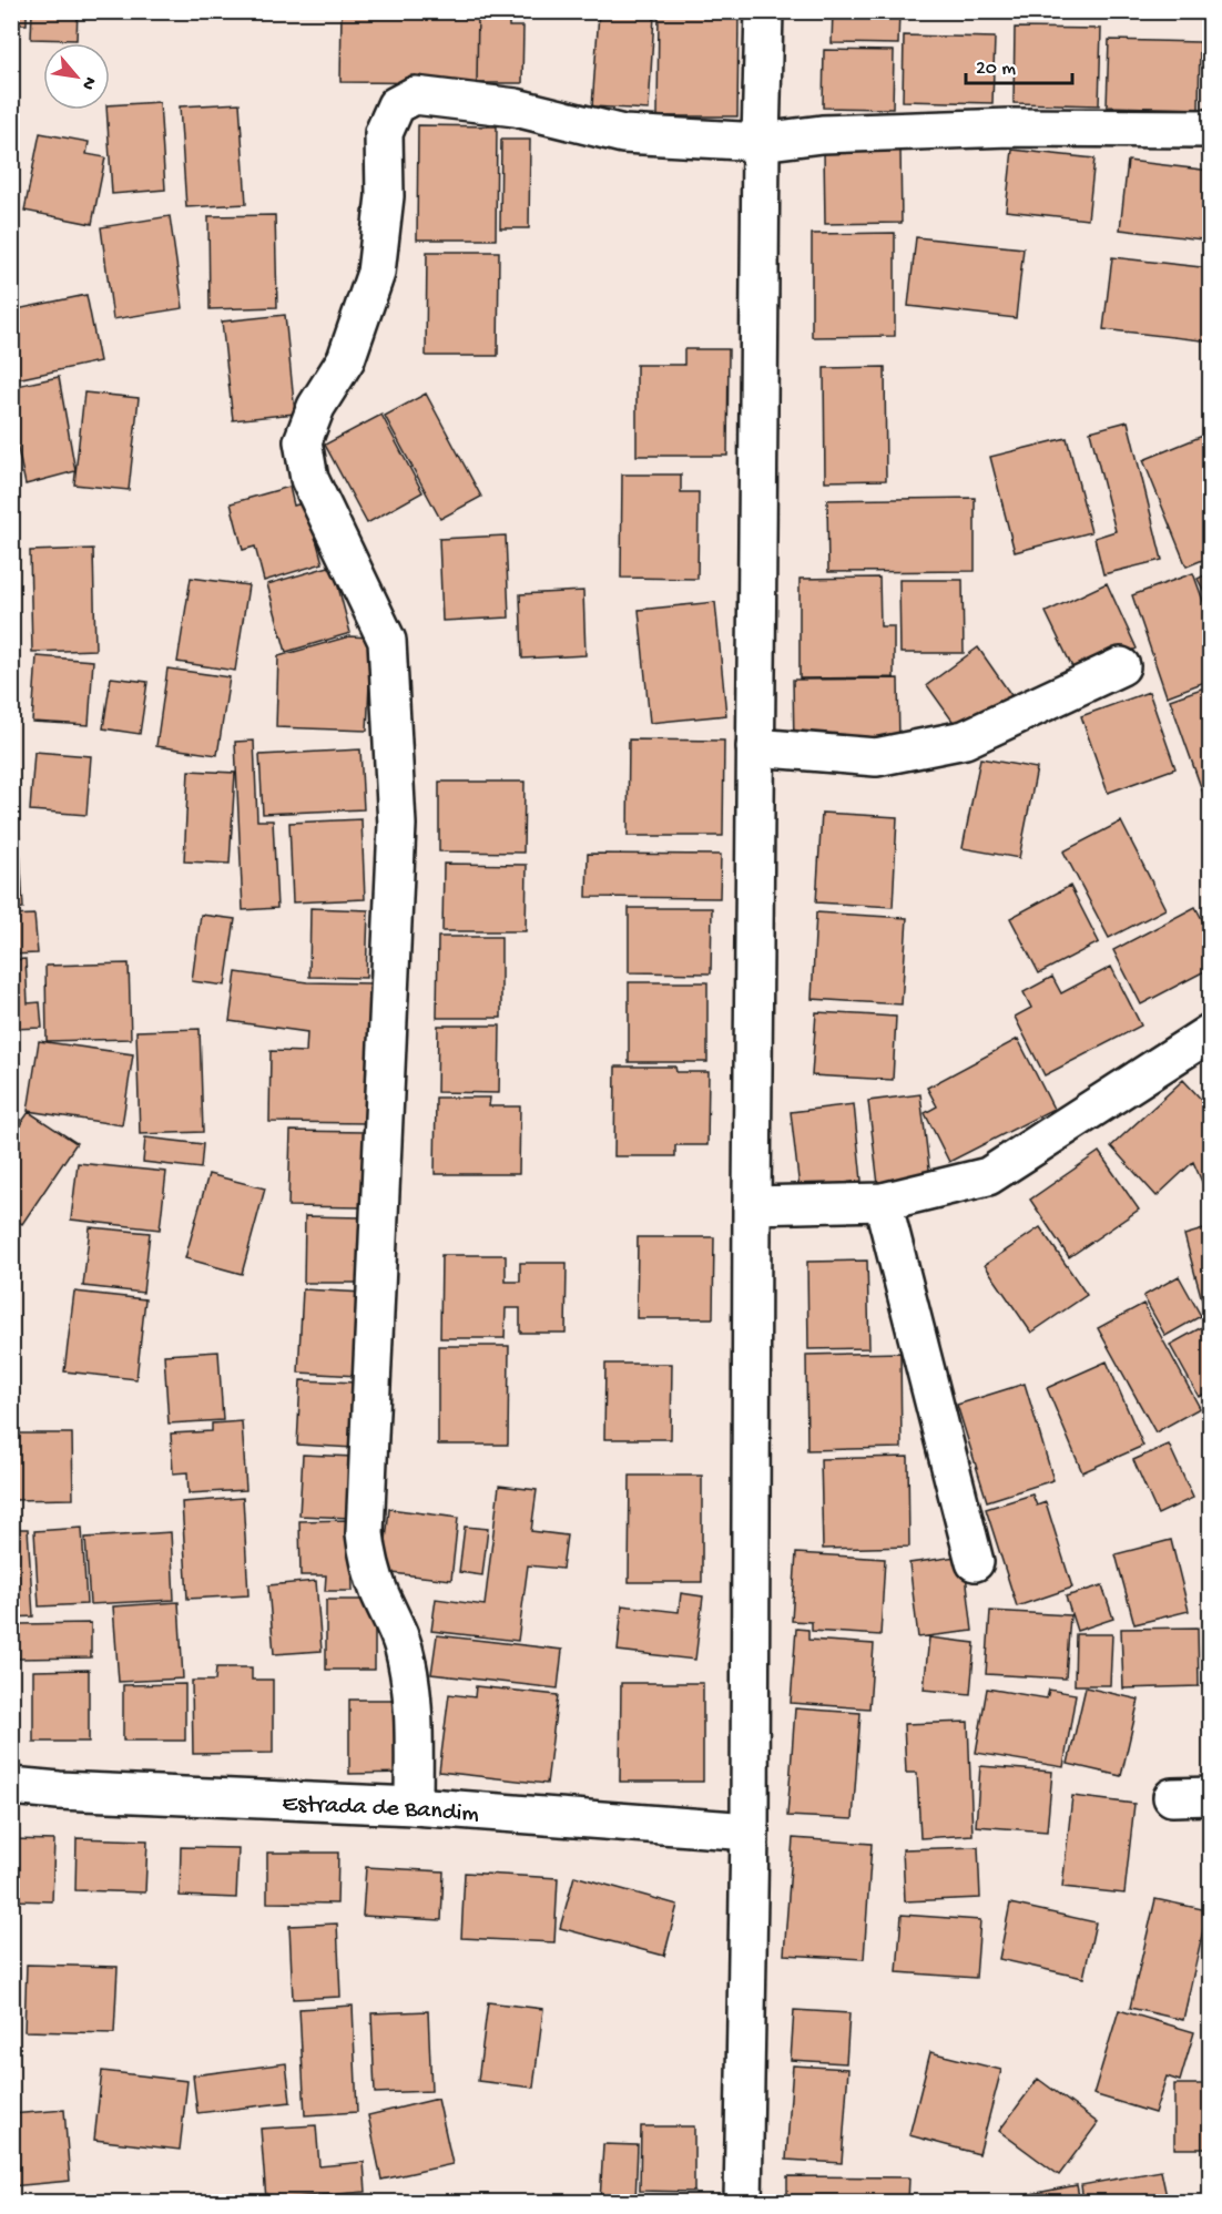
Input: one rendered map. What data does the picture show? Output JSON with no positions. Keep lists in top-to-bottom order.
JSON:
{
  "streets": {
    "street": ["Estrada de Bandim"]
  },
  "scale_bar": "20 m",
  "north": "bottom right"
}
